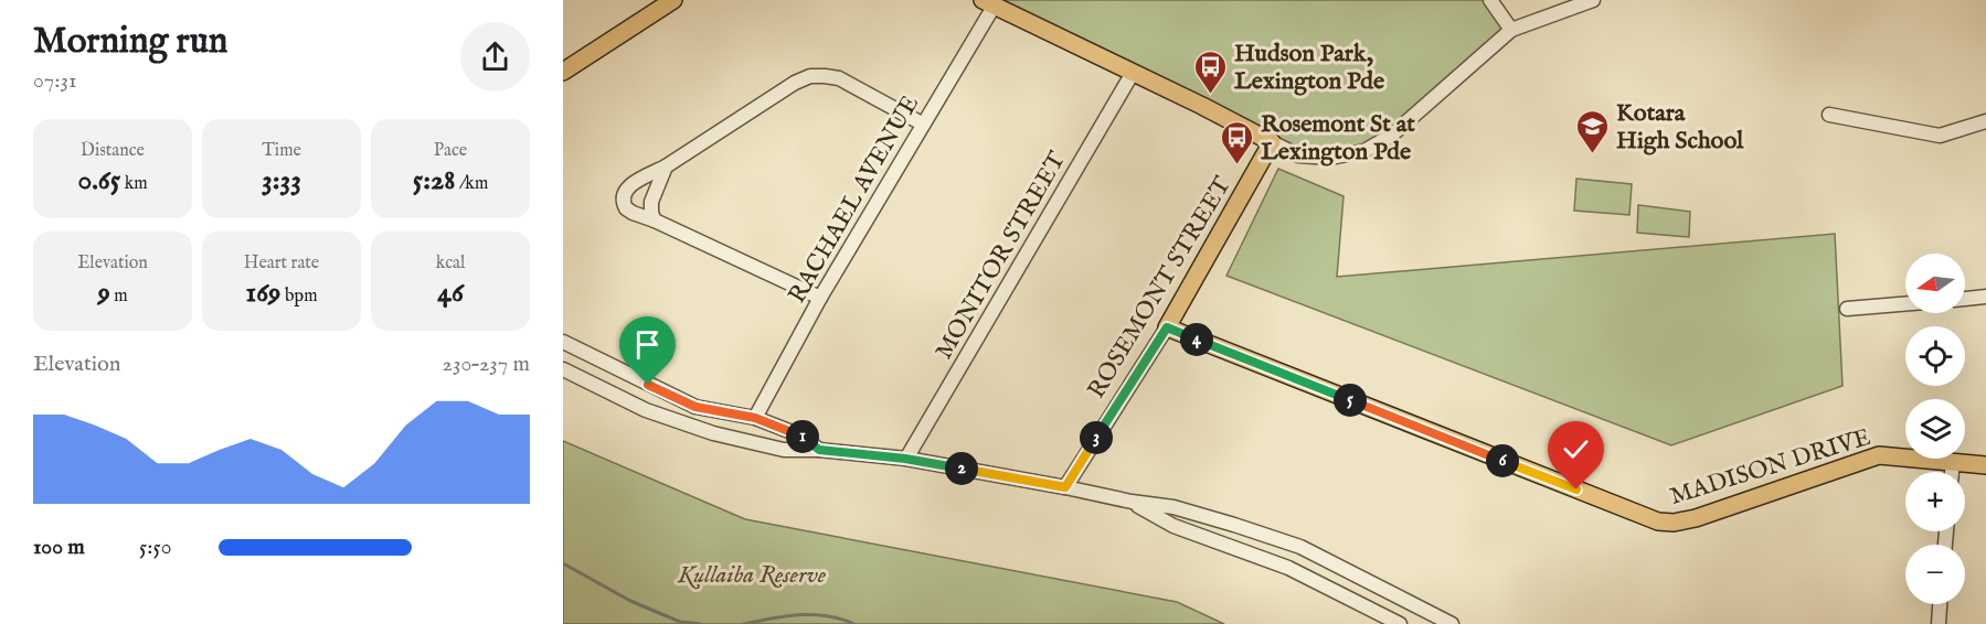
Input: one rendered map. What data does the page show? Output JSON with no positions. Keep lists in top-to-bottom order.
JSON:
{
  "streets": {
    "main road": ["ROSEMONT STREET", "MADISON DRIVE"],
    "street": ["RACHAEL AVENUE", "MONITOR STREET"]
  },
  "crossings": [
    ["ROSEMONT STREET", "MADISON DRIVE"]
  ],
  "parks": ["Kullaiba Reserve"],
  "places": {
    "bus stop": ["Hudson Park, Lexington Pde", "Rosemont St at Lexington Pde"],
    "school or university": ["Kotara High School"]
  },
  "north": "left",
  "page": {
    "heading": ["Morning run", "07:31"],
    "stats": [
      ["Distance", "0.65 km"],
      ["Time", "3:33"],
      ["Pace", "5:28 /km"],
      ["Elevation", "9 m"],
      ["Heart rate", "169 bpm"],
      ["kcal", "46"]
    ],
    "map_buttons": ["+", "−"],
    "pins": [
      "4",
      "5",
      "1",
      "3",
      "6",
      "2"
    ],
    "chart": ["Elevation", "230–237 m"],
    "list": [
      {
        "name": "100 m",
        "note": "5:50"
      }
    ]
  }
}
